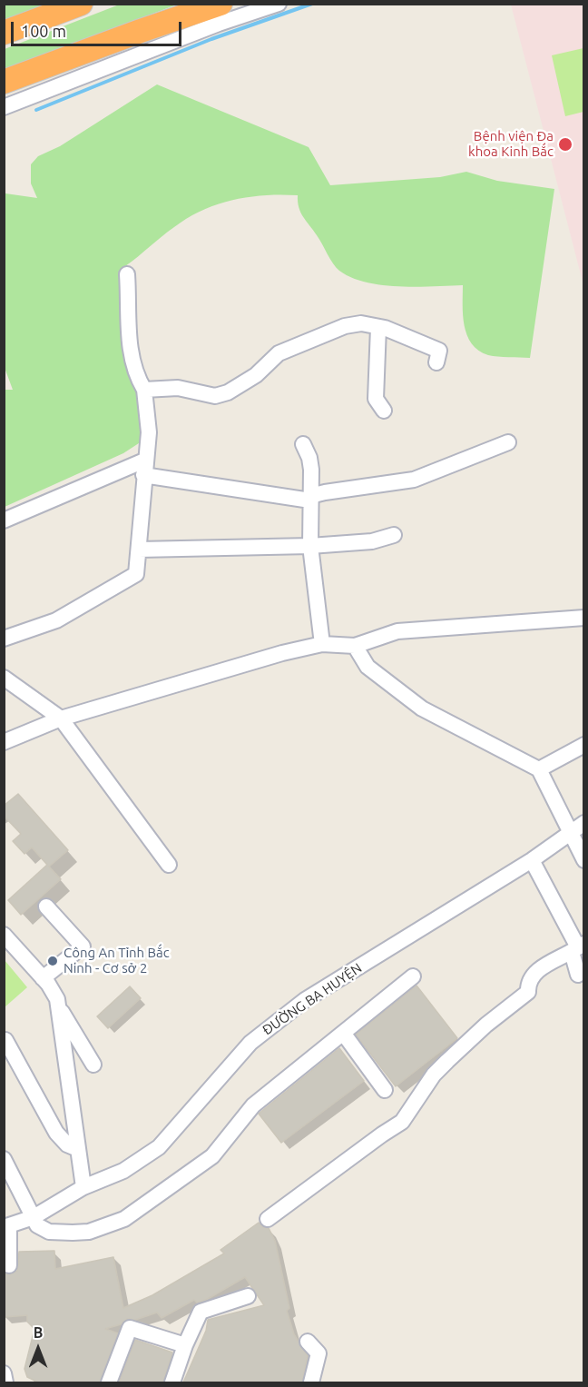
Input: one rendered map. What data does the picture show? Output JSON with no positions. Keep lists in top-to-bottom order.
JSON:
{
  "streets": {
    "street": ["ĐƯỜNG BA HUYỆN"]
  },
  "places": ["Bệnh viện Đa khoa Kinh Bắc", "Công An Tỉnh Bắc Ninh - Cơ sở 2"],
  "scale_bar": "100 m",
  "north": "top"
}
